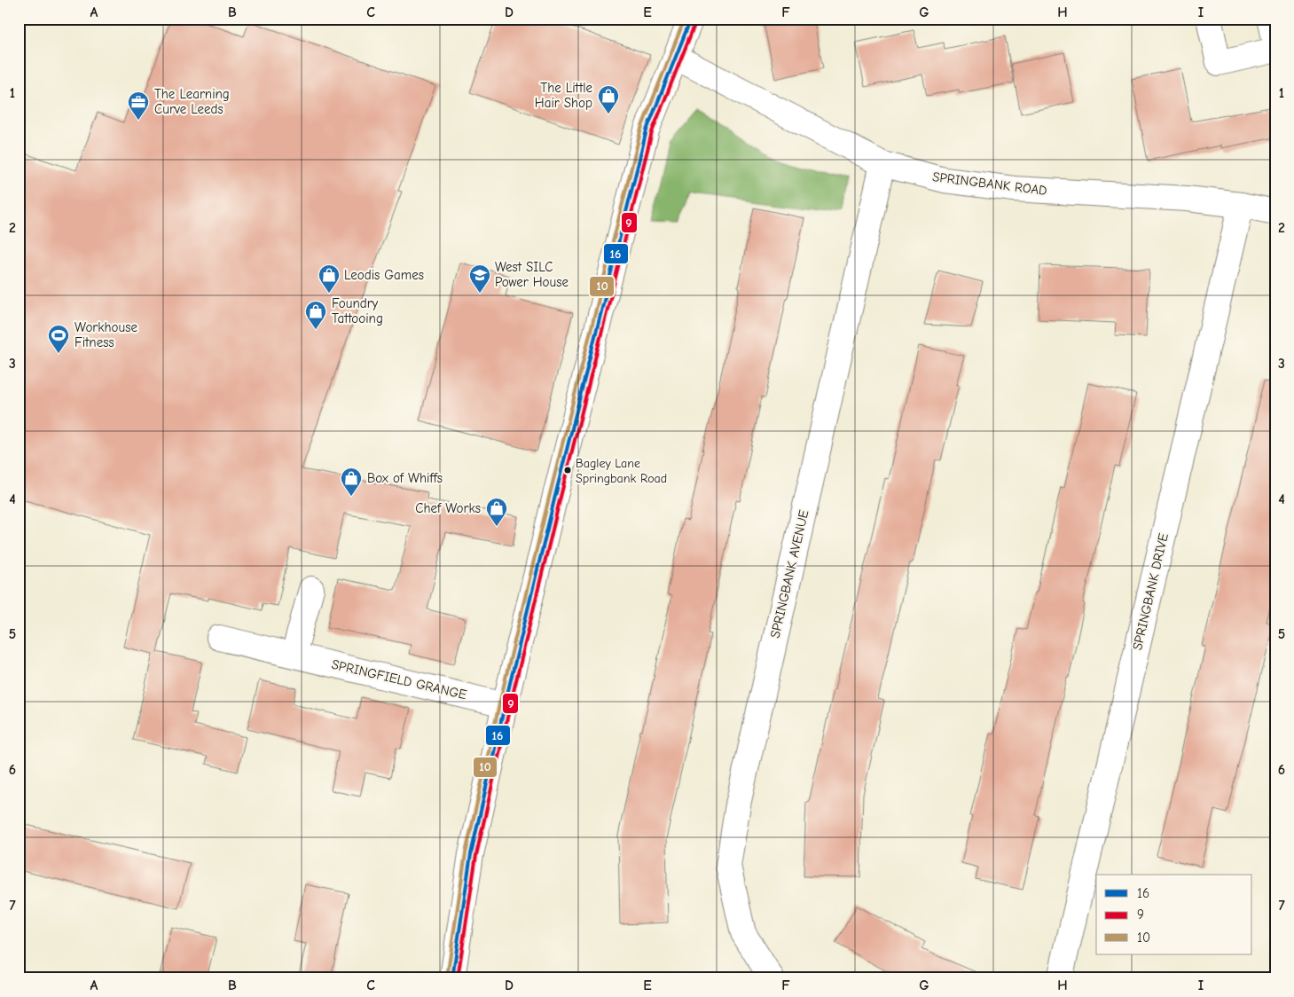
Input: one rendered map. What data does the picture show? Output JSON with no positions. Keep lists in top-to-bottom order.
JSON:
{
  "streets": {
    "street": [
      "SPRINGBANK ROAD",
      "SPRINGBANK AVENUE",
      "SPRINGBANK DRIVE",
      "SPRINGFIELD GRANGE"
    ]
  },
  "crossings": [
    ["SPRINGBANK ROAD", "SPRINGBANK AVENUE"],
    ["SPRINGBANK ROAD", "SPRINGBANK DRIVE"]
  ],
  "places": {
    "shop": [
      "The Little Hair Shop",
      "Leodis Games",
      "Foundry Tattooing",
      "Box of Whiffs",
      "Chef Works"
    ],
    "office": ["The Learning Curve Leeds"],
    "school or university": ["West SILC Power House"],
    "sports": ["Workhouse Fitness"],
    "other": ["Bagley Lane Springbank Road"]
  },
  "lines": ["transit line 16", "transit line 10", "transit line 9"],
  "legend": ["16", "9", "10"],
  "grid": {
    "columns": [
      "A",
      "B",
      "C",
      "D",
      "E",
      "F",
      "G",
      "H",
      "I"
    ],
    "rows": [
      "1",
      "2",
      "3",
      "4",
      "5",
      "6",
      "7"
    ]
  }
}
